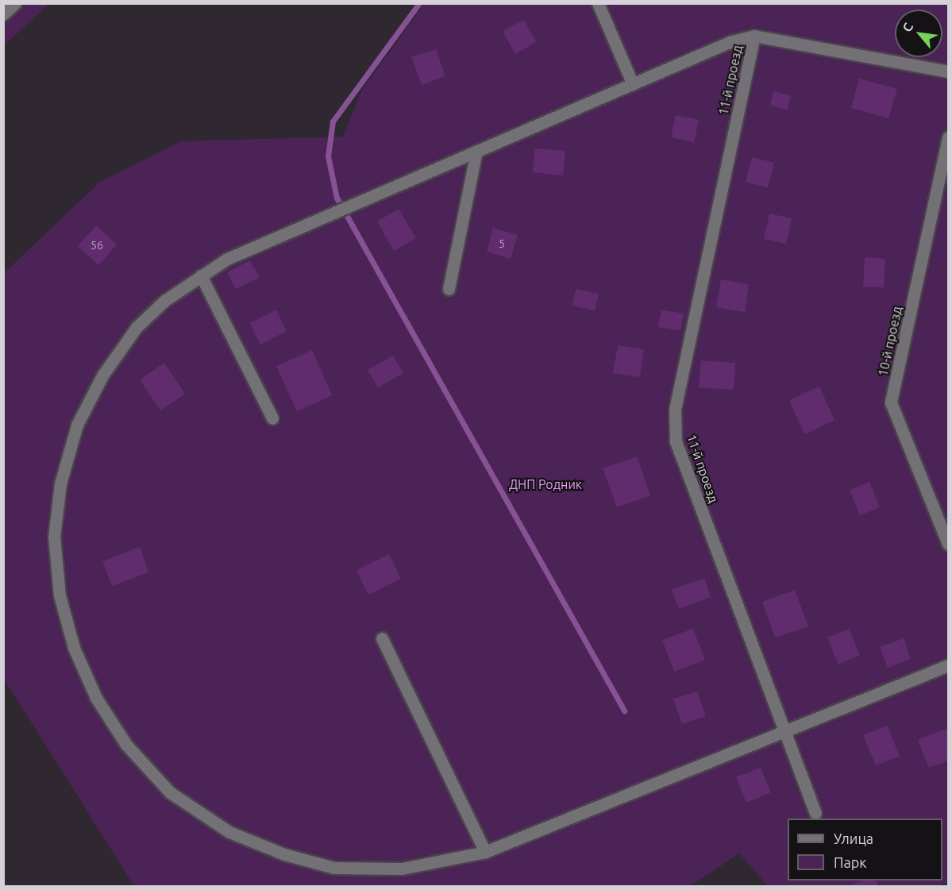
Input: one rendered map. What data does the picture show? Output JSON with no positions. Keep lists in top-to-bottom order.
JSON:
{
  "streets": {
    "street": ["11-й проезд", "10-й проезд"]
  },
  "parks": ["ДНП Родник"],
  "house_numbers": ["5", "56"],
  "legend": ["Улица", "Парк"],
  "north": "top left"
}
